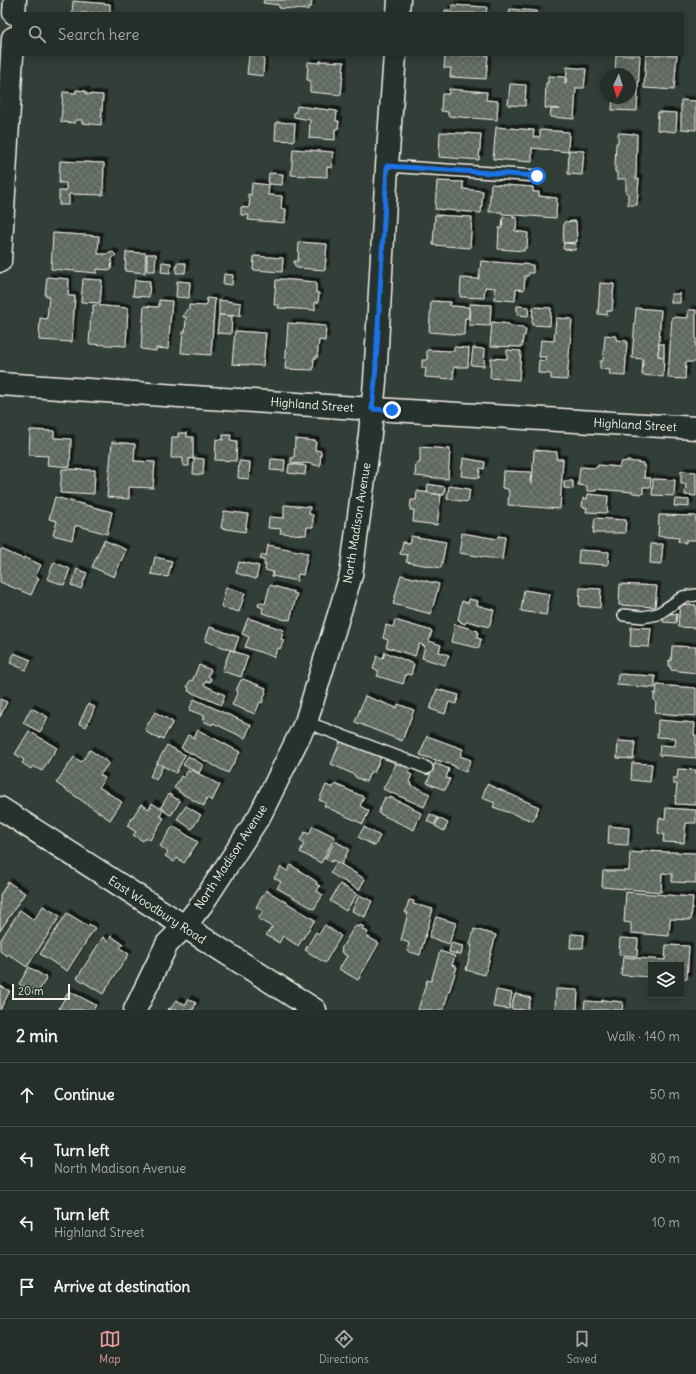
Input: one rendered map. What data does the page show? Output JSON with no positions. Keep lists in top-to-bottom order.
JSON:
{
  "streets": {
    "street": ["Highland Street", "North Madison Avenue", "East Woodbury Road"]
  },
  "crossings": [
    ["Highland Street", "North Madison Avenue"],
    ["North Madison Avenue", "East Woodbury Road"]
  ],
  "scale_bar": "20 m",
  "north": "bottom",
  "page": {
    "search": "Search here",
    "scale": "20 m",
    "heading": ["2 min", "Walk · 140 m"],
    "list": [
      ["Continue", "50 m"],
      ["Turn left", "North Madison Avenue", "80 m"],
      ["Turn left", "Highland Street", "10 m"],
      "Arrive at destination"
    ],
    "nav": ["Map", "Directions", "Saved"]
  }
}
